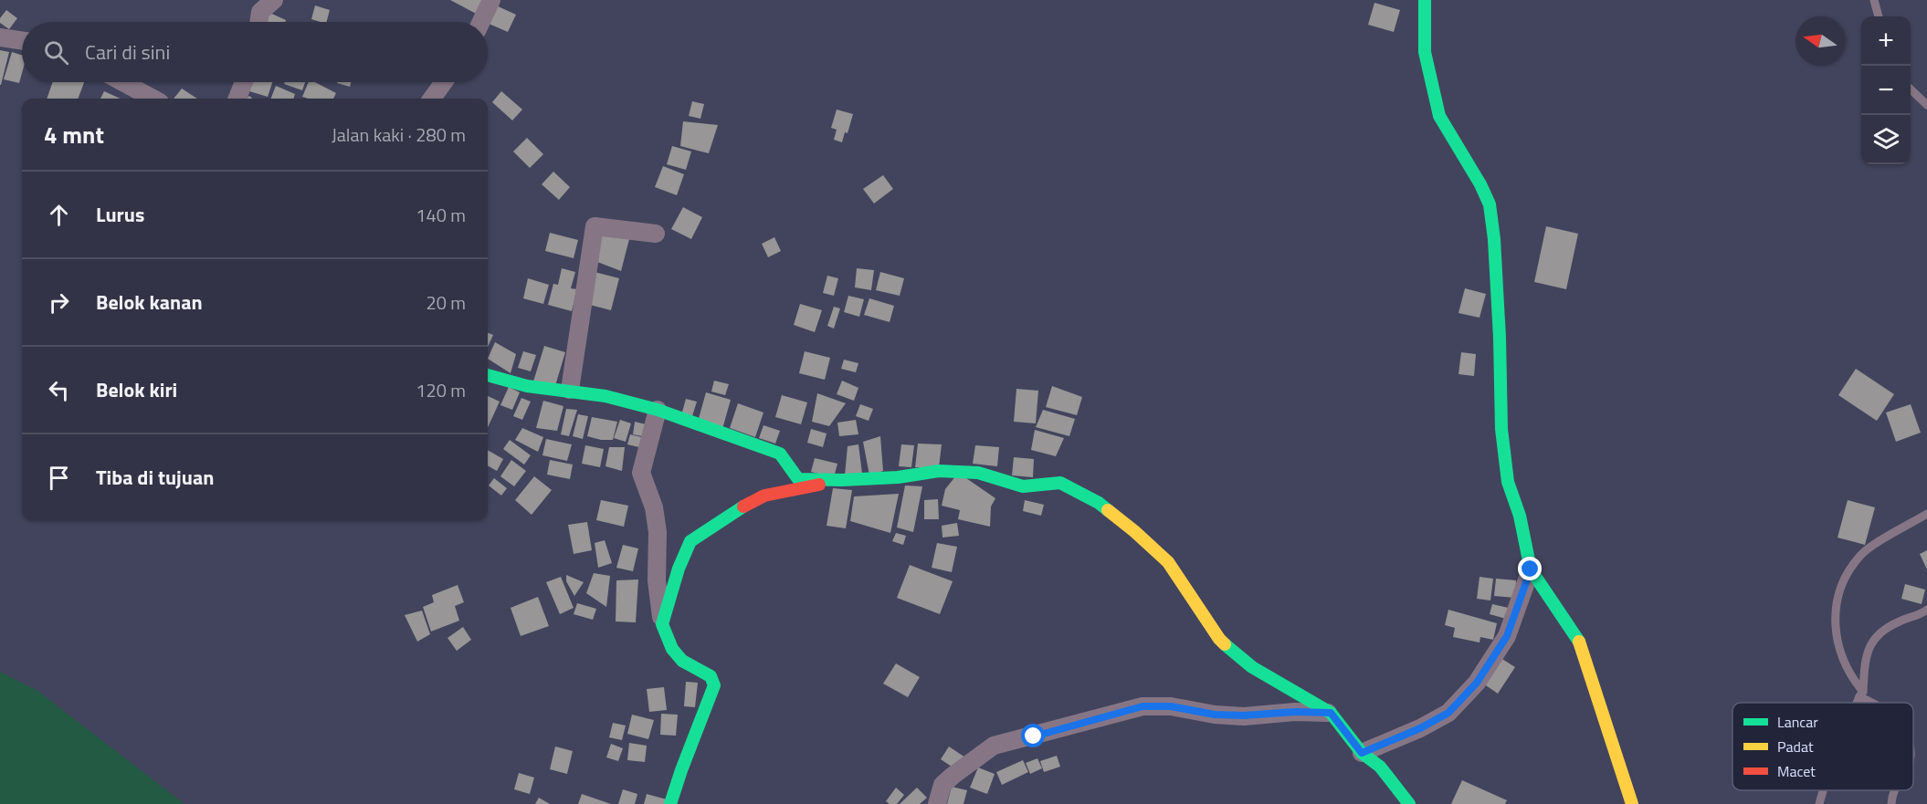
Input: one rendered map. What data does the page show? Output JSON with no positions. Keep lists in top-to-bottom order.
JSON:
{
  "legend": ["Lancar", "Padat", "Macet"],
  "north": "left",
  "page": {
    "map_buttons": ["+", "−"],
    "search": "Cari di sini",
    "heading": ["4 mnt", "Jalan kaki · 280 m"],
    "list": [
      ["Lurus", "140 m"],
      ["Belok kanan", "20 m"],
      ["Belok kiri", "120 m"],
      "Tiba di tujuan"
    ]
  }
}
